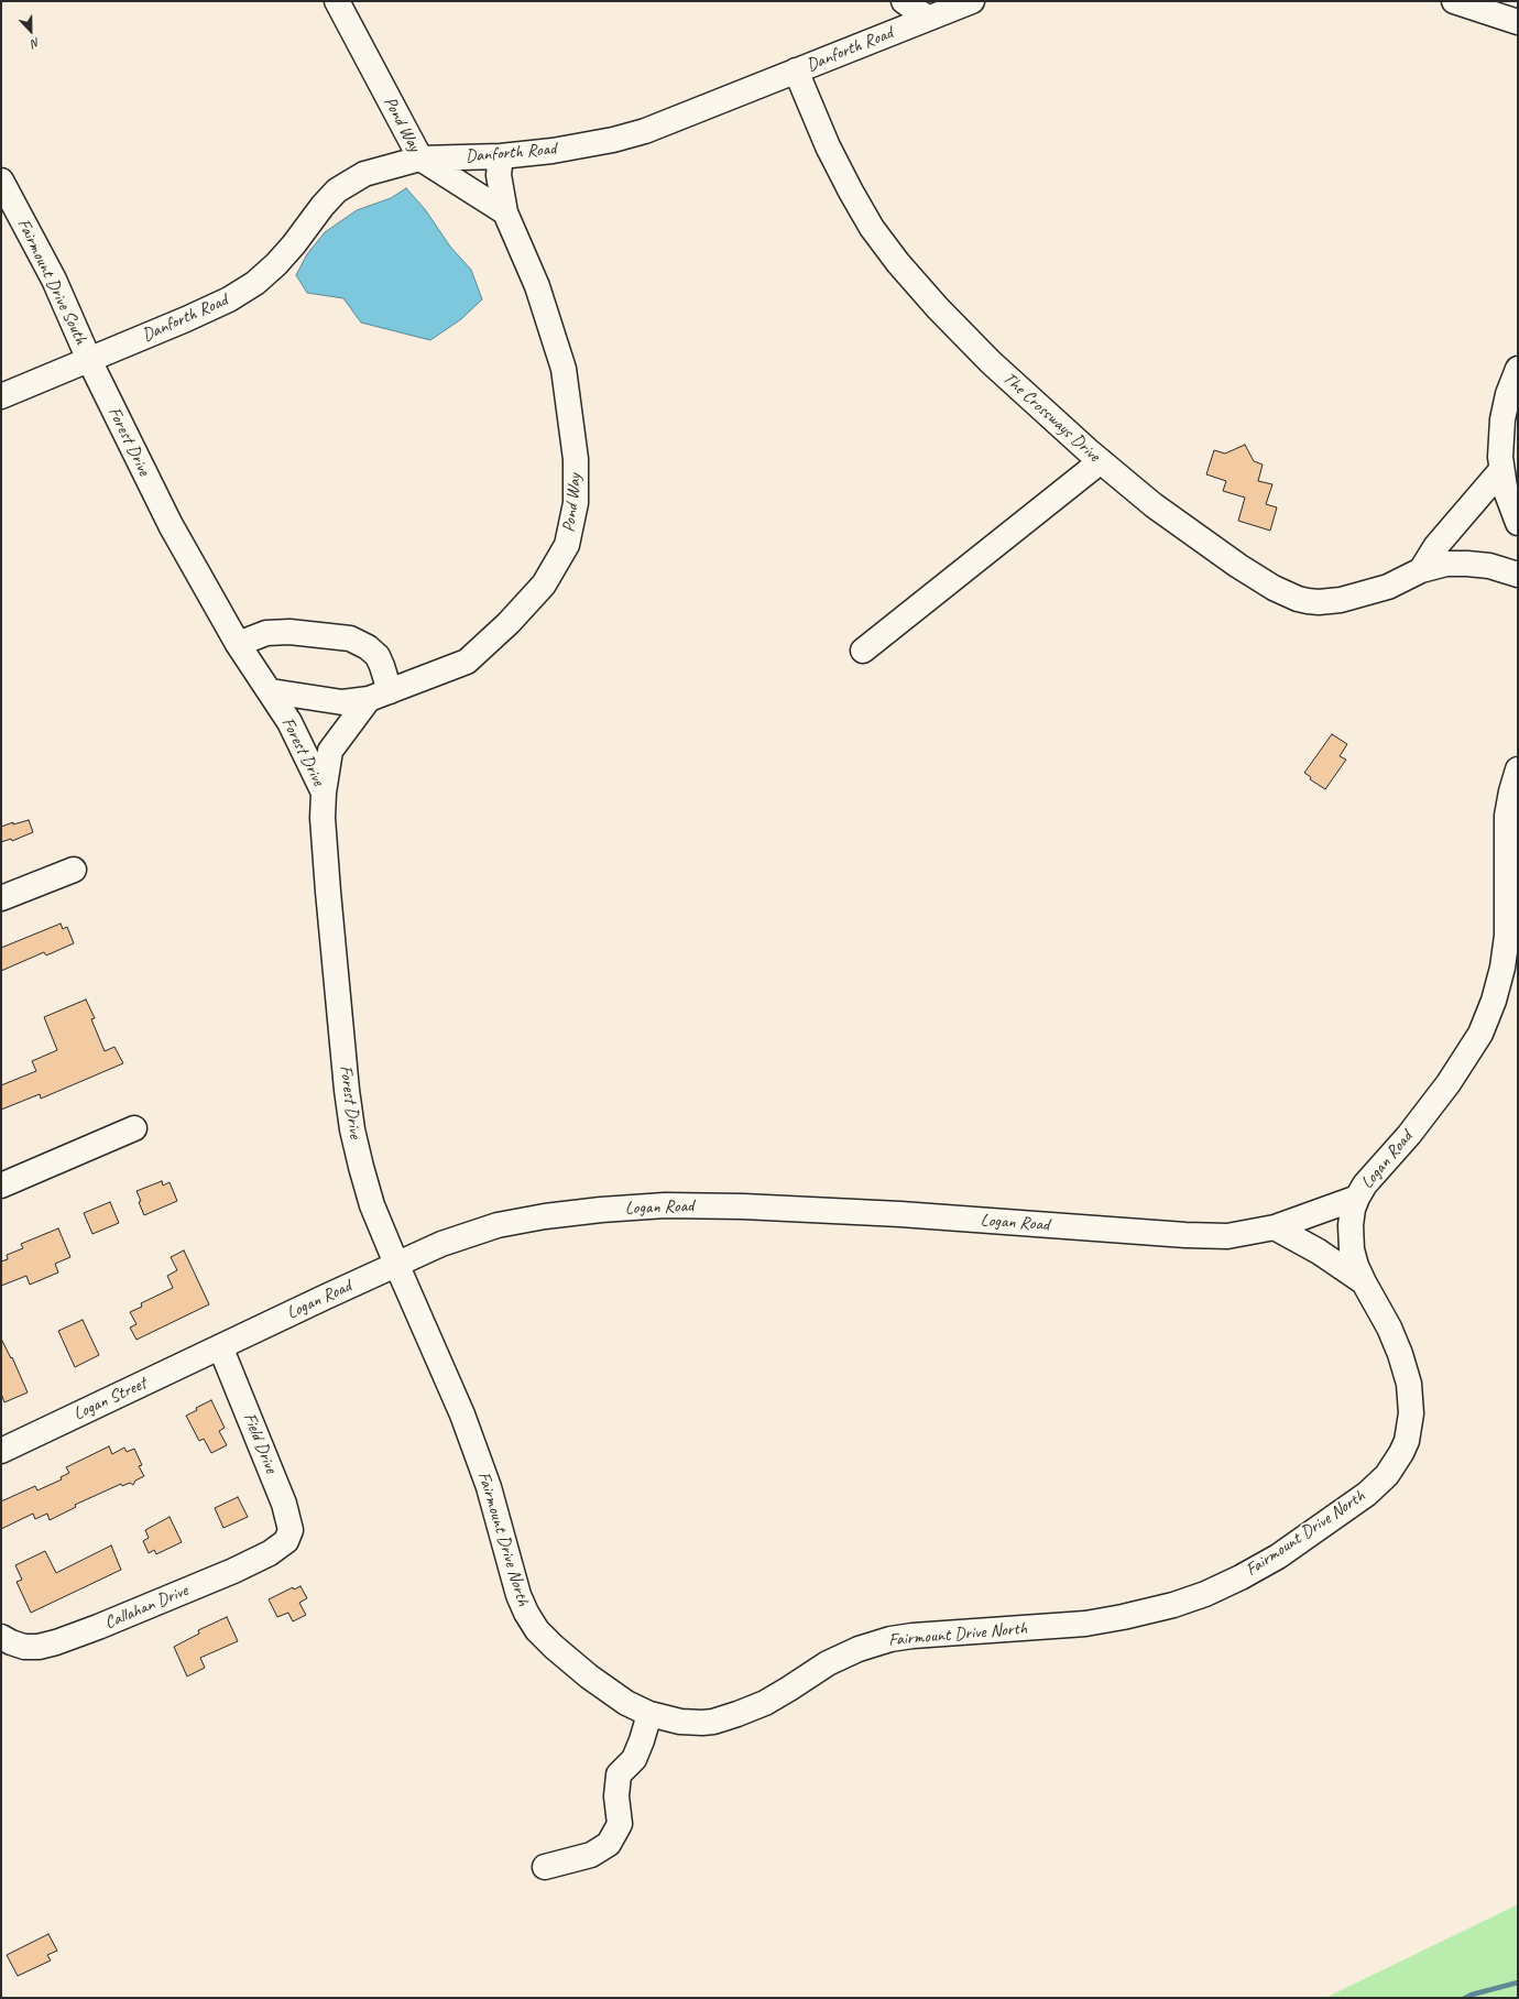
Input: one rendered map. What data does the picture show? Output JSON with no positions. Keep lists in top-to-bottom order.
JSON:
{
  "streets": {
    "street": [
      "Danforth Road",
      "Pond Way",
      "Fairmount Drive South",
      "The Crossways Drive",
      "Forest Drive",
      "Logan Road",
      "Logan Street",
      "Field Drive",
      "Fairmount Drive North",
      "Callahan Drive"
    ]
  },
  "crossings": [
    ["Danforth Road", "Pond Way"],
    ["Danforth Road", "Fairmount Drive South"],
    ["Danforth Road", "The Crossways Drive"],
    ["Danforth Road", "Forest Drive"],
    ["Pond Way", "Forest Drive"],
    ["Fairmount Drive South", "Forest Drive"],
    ["Forest Drive", "Logan Road"],
    ["Forest Drive", "Fairmount Drive North"],
    ["Logan Road", "Logan Street"],
    ["Logan Road", "Field Drive"],
    ["Logan Road", "Fairmount Drive North"],
    ["Logan Street", "Field Drive"],
    ["Field Drive", "Callahan Drive"]
  ],
  "north": "bottom"
}
